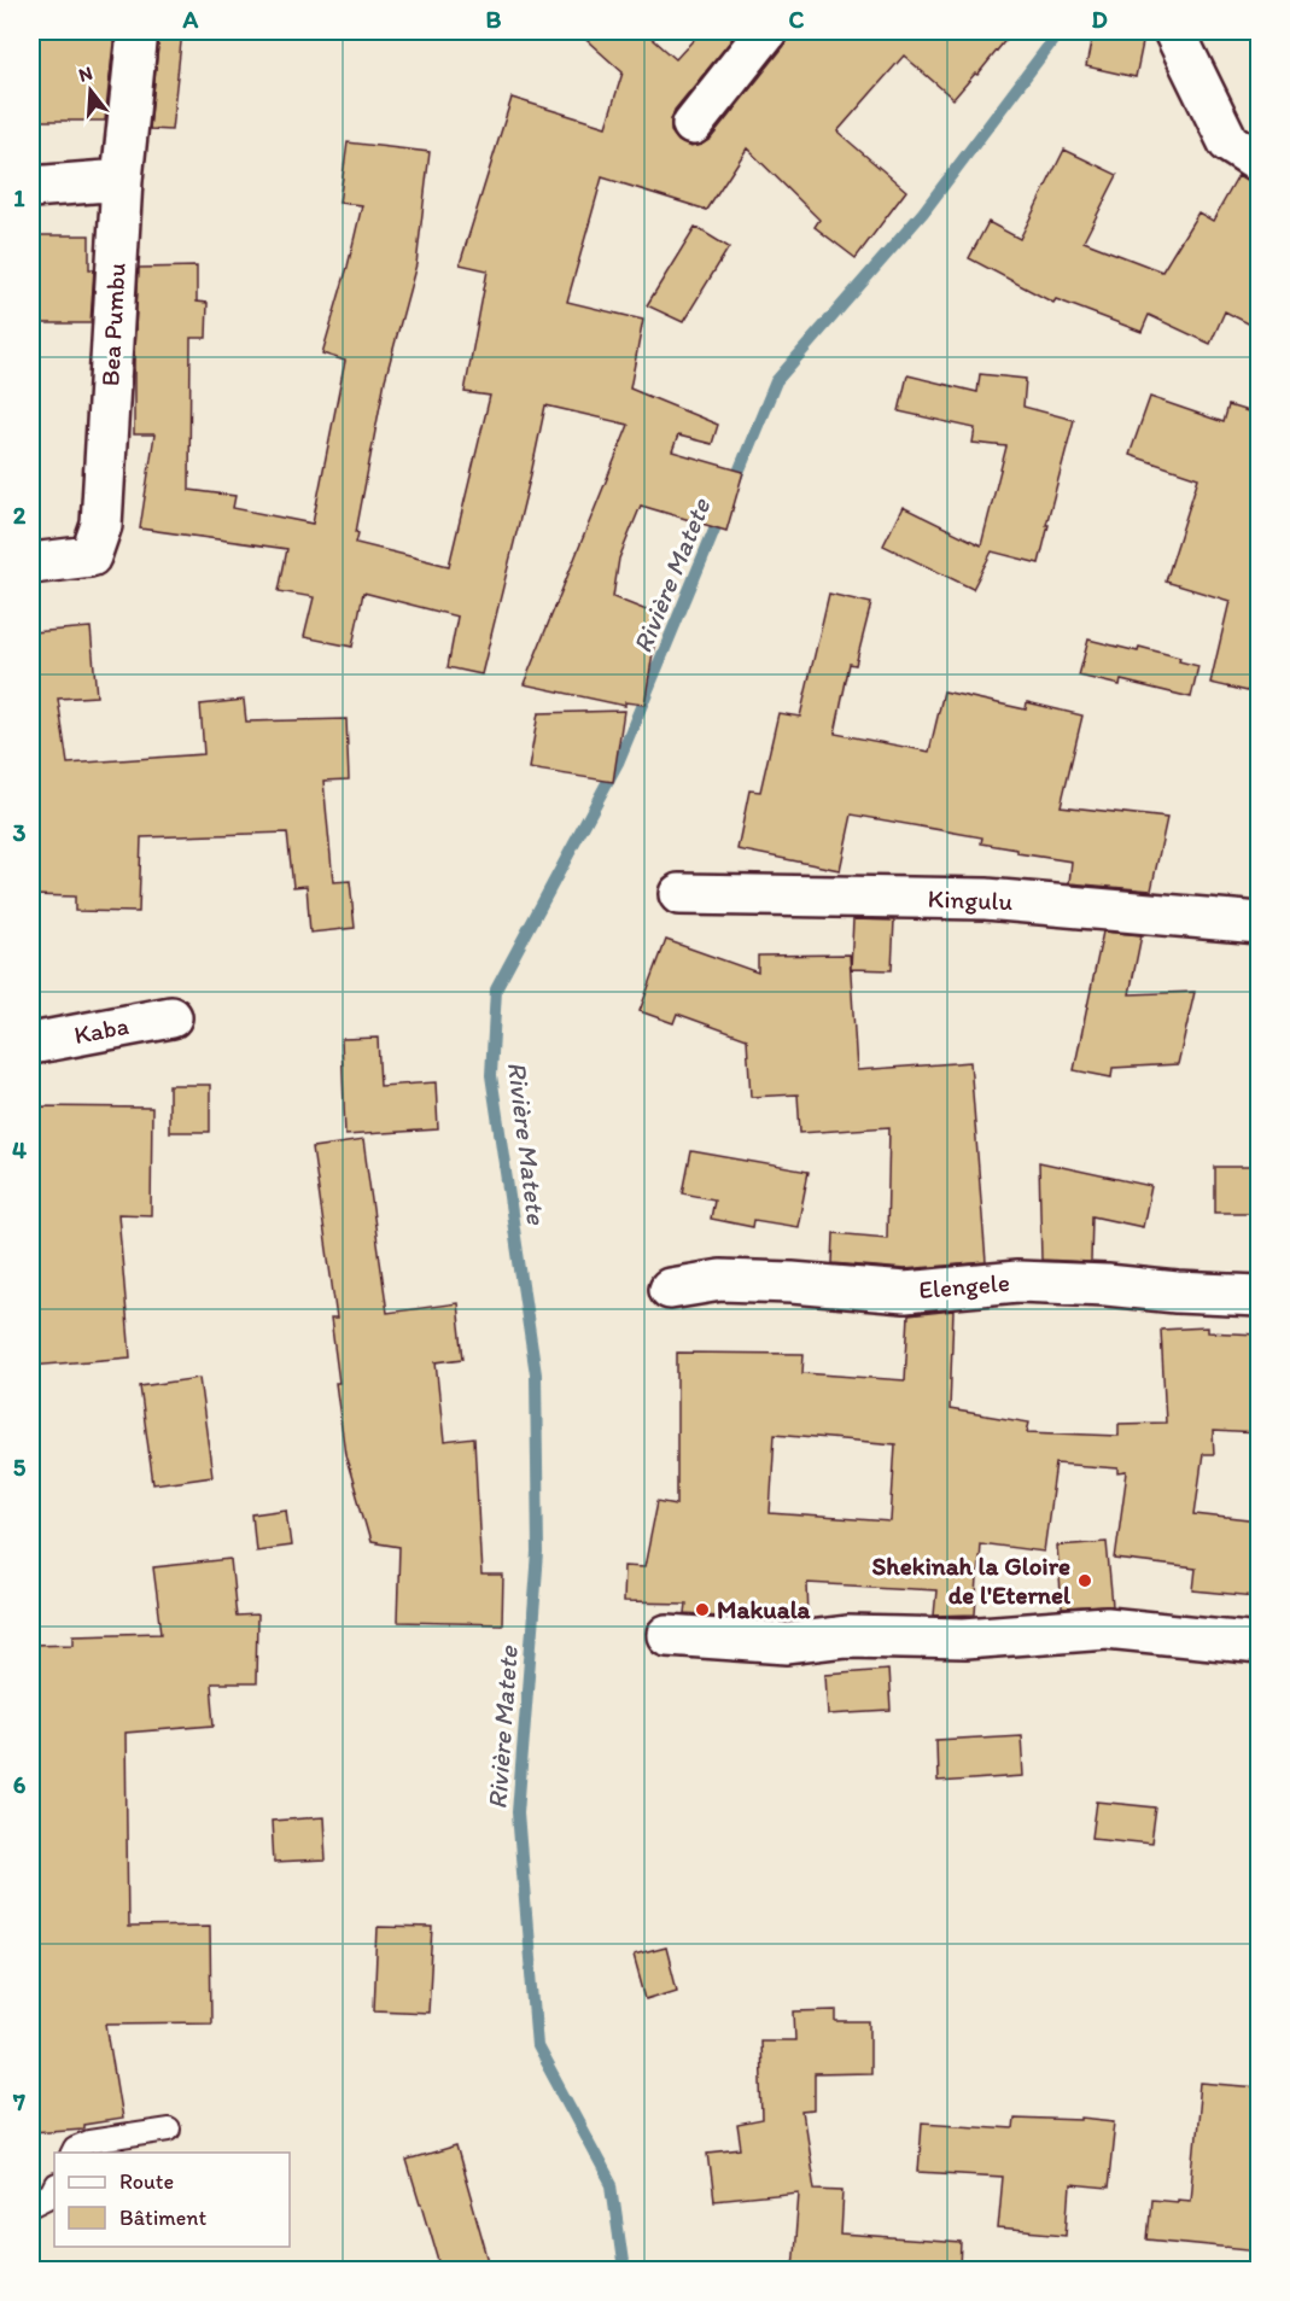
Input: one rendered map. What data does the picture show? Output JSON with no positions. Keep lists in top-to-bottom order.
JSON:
{
  "streets": {
    "street": [
      "Bea Pumbu",
      "Kingulu",
      "Kaba",
      "Elengele"
    ]
  },
  "water": ["Rivière Matete"],
  "places": ["Shekinah la Gloire de l'Eternel", "Makuala"],
  "legend": ["Route", "Bâtiment"],
  "north": "top",
  "grid": {
    "columns": [
      "A",
      "B",
      "C",
      "D"
    ],
    "rows": [
      "1",
      "2",
      "3",
      "4",
      "5",
      "6",
      "7"
    ]
  }
}
